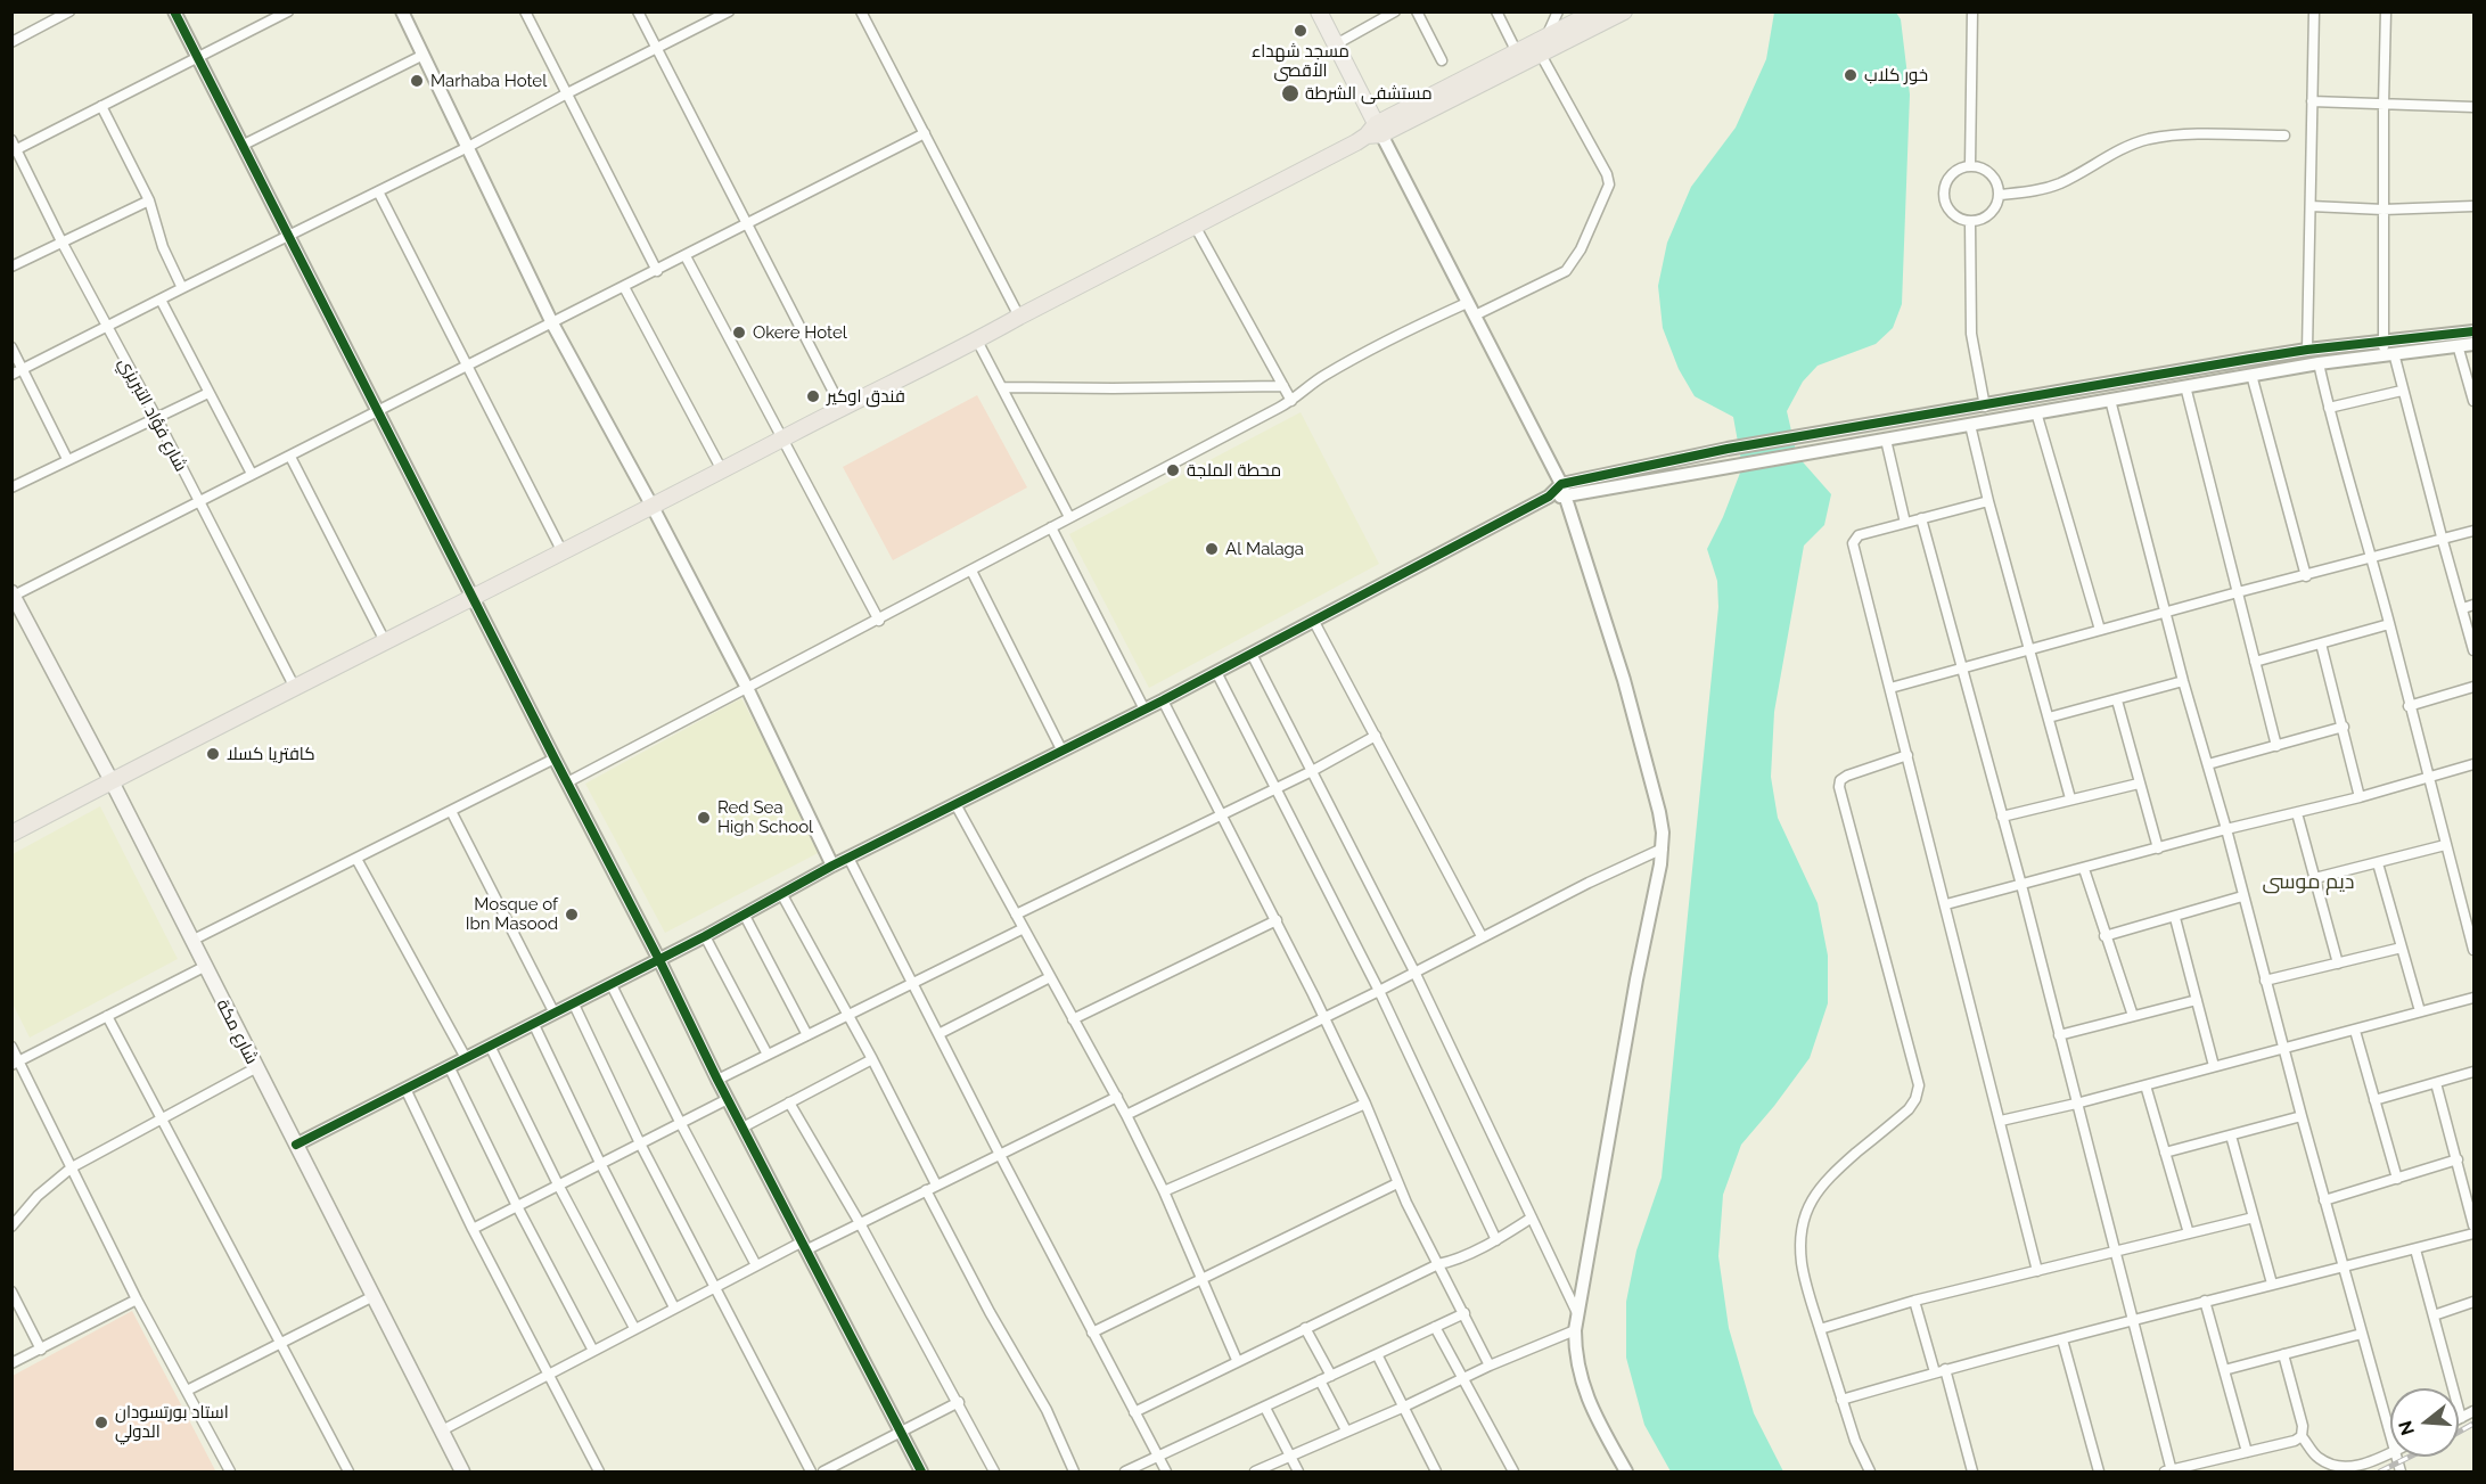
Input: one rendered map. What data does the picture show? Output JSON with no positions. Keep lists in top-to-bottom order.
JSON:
{
  "streets": {
    "main road": ["شارع مكة"],
    "street": ["شارع فؤاد التبريزي"]
  },
  "districts": ["ديم موسى"],
  "places": [
    "مسجد شهداء الأقصى",
    "خور كلاب",
    "Marhaba Hotel",
    "مستشفى الشرطة",
    "Okere Hotel",
    "فندق اوكير",
    "محطة الملجة",
    "Al Malaga",
    "كافتريا كسلا",
    "Red Sea High School",
    "Mosque of Ibn Masood",
    "استاد بورتسودان الدولي"
  ],
  "north": "left"
}
